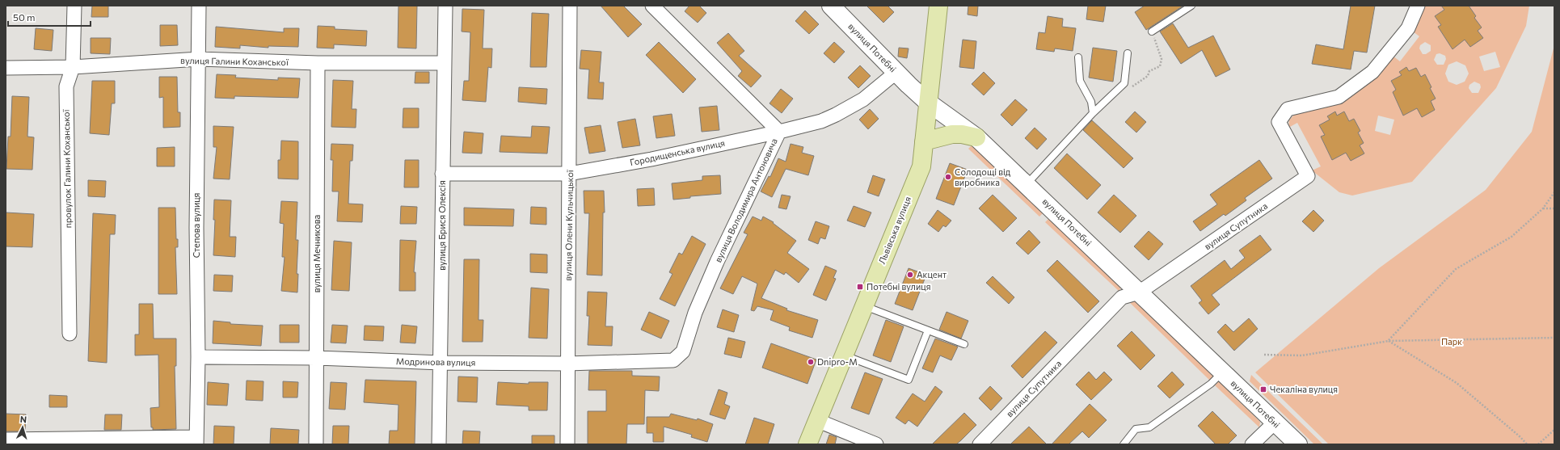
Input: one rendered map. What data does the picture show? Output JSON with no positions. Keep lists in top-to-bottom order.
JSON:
{
  "streets": {
    "main road": ["Львівська вулиця"],
    "street": [
      "вулиця Потебні",
      "вулиця Галини Коханської",
      "Городищенська вулиця",
      "провулок Галини Коханської",
      "вулиця Володимира Антоновича",
      "Степова вулиця",
      "вулиця Брися Олексія",
      "вулиця Олени Кульчицької",
      "вулиця Супутника",
      "вулиця Мечникова",
      "Модринова вулиця"
    ]
  },
  "crossings": [
    ["вулиця Потебні", "Городищенська вулиця"],
    ["вулиця Потебні", "вулиця Супутника"],
    ["вулиця Потебні", "Львівська вулиця"],
    ["вулиця Галини Коханської", "провулок Галини Коханської"],
    ["вулиця Галини Коханської", "Степова вулиця"],
    ["вулиця Галини Коханської", "вулиця Брися Олексія"],
    ["вулиця Галини Коханської", "вулиця Мечникова"],
    ["Городищенська вулиця", "вулиця Володимира Антоновича"],
    ["Городищенська вулиця", "вулиця Брися Олексія"],
    ["Городищенська вулиця", "вулиця Олени Кульчицької"],
    ["вулиця Володимира Антоновича", "Модринова вулиця"],
    ["Степова вулиця", "Модринова вулиця"],
    ["вулиця Брися Олексія", "Модринова вулиця"],
    ["вулиця Олени Кульчицької", "Модринова вулиця"],
    ["вулиця Мечникова", "Модринова вулиця"]
  ],
  "parks": ["Парк"],
  "places": {
    "other": ["Солодощі від виробника", "Акцент", "Dnipro-M"],
    "transit": ["Потебні вулиця", "Чекаліна вулиця"]
  },
  "scale_bar": "50 m",
  "north": "top"
}
